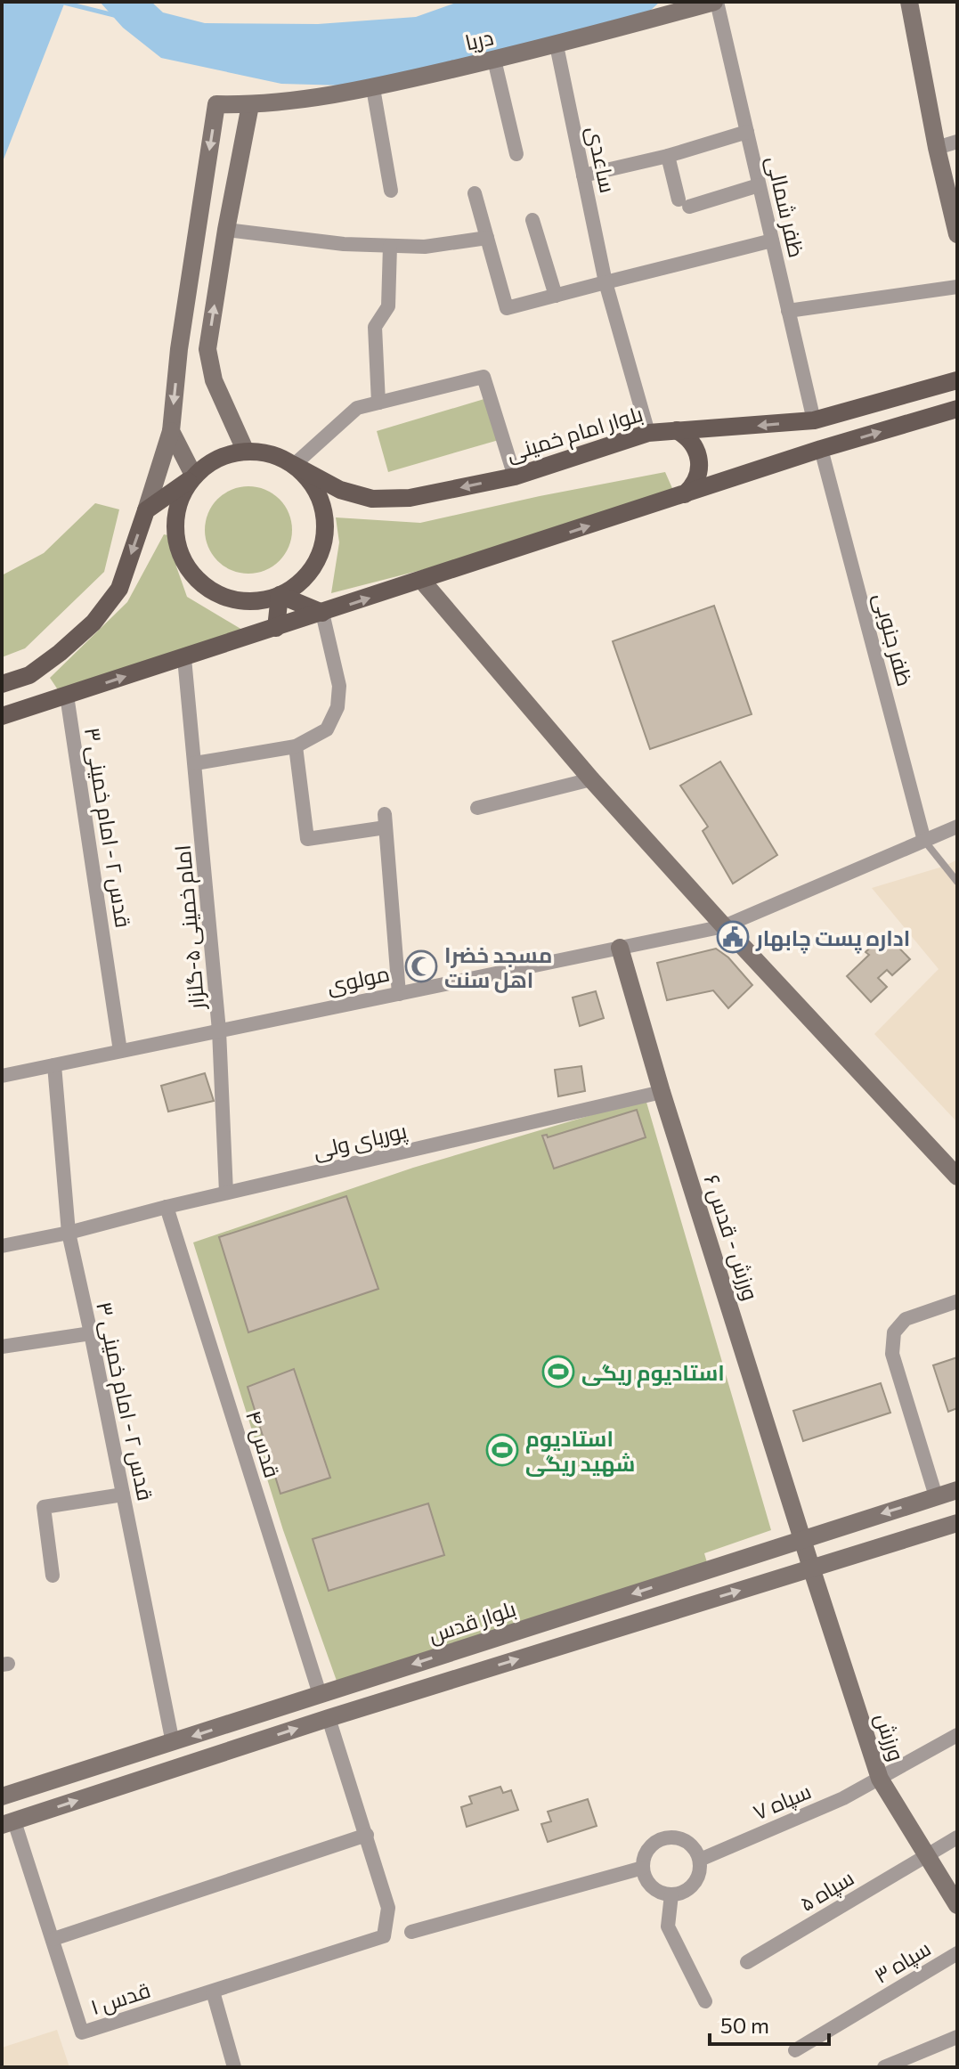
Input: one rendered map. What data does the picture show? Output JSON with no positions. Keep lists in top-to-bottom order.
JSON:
{
  "streets": {
    "main road": ["بلوار امام خمینی"],
    "street": [
      "دریا",
      "ساعدی",
      "ظفر شمالی",
      "ظفر جنوبی",
      "قدس ۲ - امام خمینی ۳",
      "امام خمینی ۵-گلزار",
      "مولوی",
      "پوریای ولی",
      "ورزش - قدس ۶",
      "قدس ۴",
      "بلوار قدس",
      "ورزش",
      "سپاه ۷",
      "سپاه ۵",
      "سپاه ۳",
      "قدس ۱"
    ]
  },
  "crossings": [
    ["دریا", "ساعدی"],
    ["دریا", "ظفر شمالی"],
    ["ساعدی", "بلوار امام خمینی"],
    ["ظفر شمالی", "بلوار امام خمینی"],
    ["ظفر جنوبی", "مولوی"],
    ["قدس ۲ - امام خمینی ۳", "مولوی"],
    ["قدس ۲ - امام خمینی ۳", "پوریای ولی"],
    ["قدس ۲ - امام خمینی ۳", "بلوار قدس"],
    ["امام خمینی ۵-گلزار", "مولوی"],
    ["امام خمینی ۵-گلزار", "پوریای ولی"],
    ["مولوی", "ورزش - قدس ۶"],
    ["پوریای ولی", "ورزش - قدس ۶"],
    ["پوریای ولی", "قدس ۴"],
    ["ورزش - قدس ۶", "بلوار قدس"],
    ["ورزش - قدس ۶", "ورزش"],
    ["قدس ۴", "بلوار قدس"],
    ["ورزش", "سپاه ۷"],
    ["ورزش", "سپاه ۵"]
  ],
  "places": {
    "public building": ["اداره پست چابهار"],
    "mosque": ["مسجد خضرا اهل سنت"],
    "sports": ["استادیوم ریگی", "استادیوم شهید ریگی"]
  },
  "scale_bar": "50 m"
}
